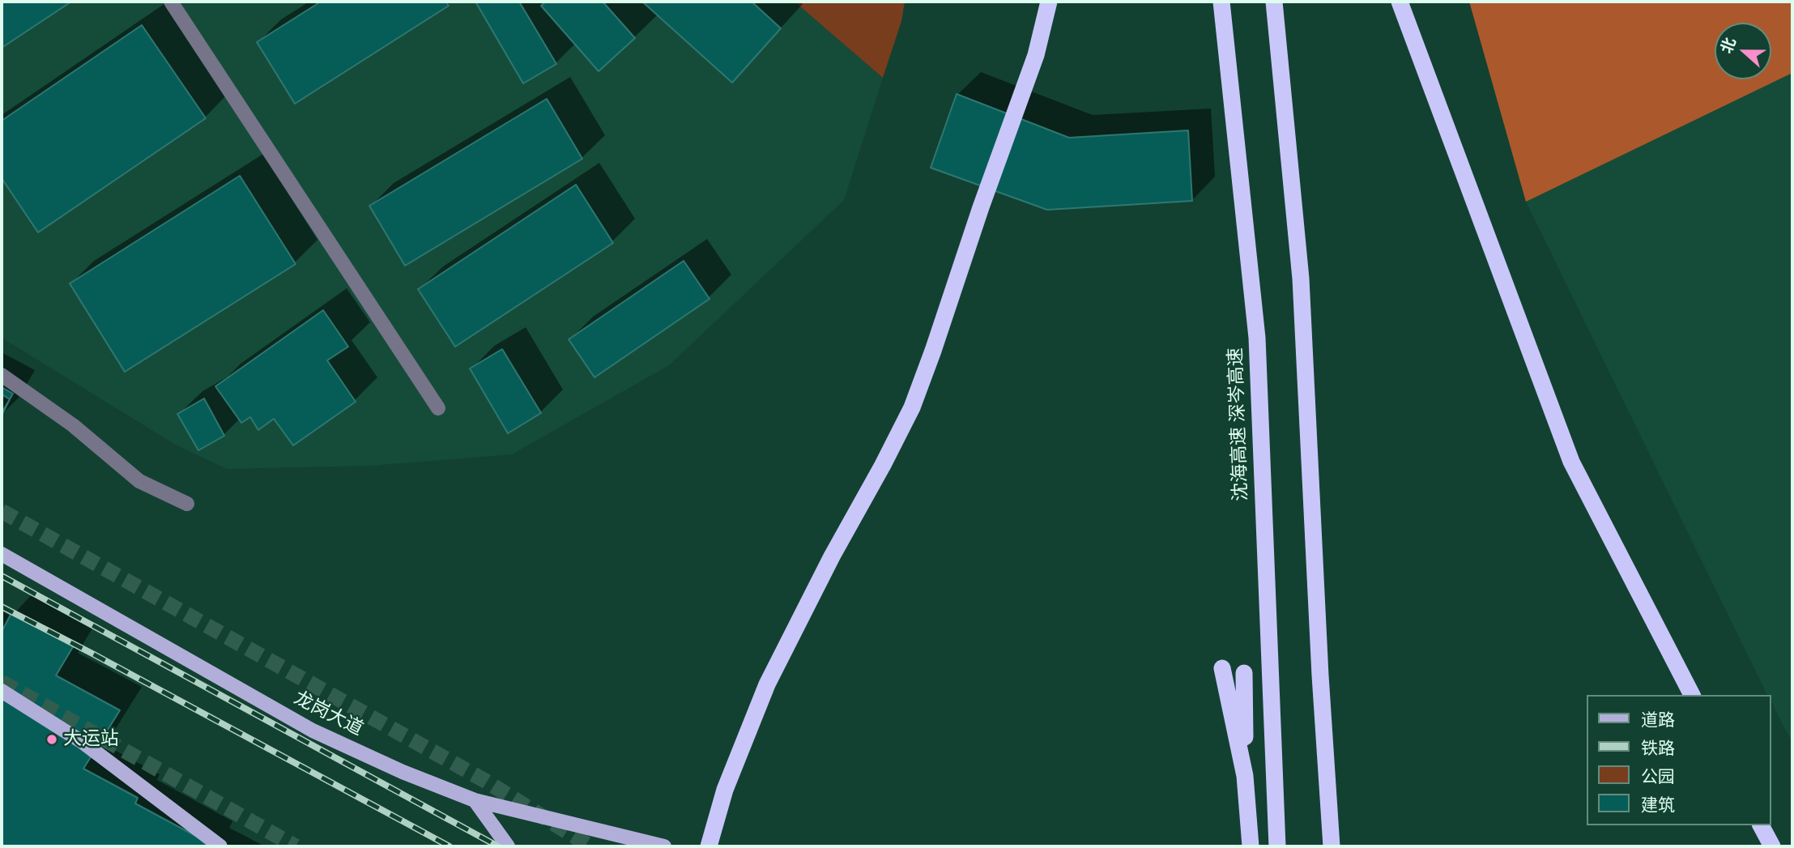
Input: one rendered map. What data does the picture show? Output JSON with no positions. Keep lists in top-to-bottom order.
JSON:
{
  "streets": {
    "highway": ["沈海高速 深岑高速"],
    "main road": ["龙岗大道"]
  },
  "places": ["大运站"],
  "legend": [
    "道路",
    "铁路",
    "公园",
    "建筑"
  ],
  "north": "left"
}
